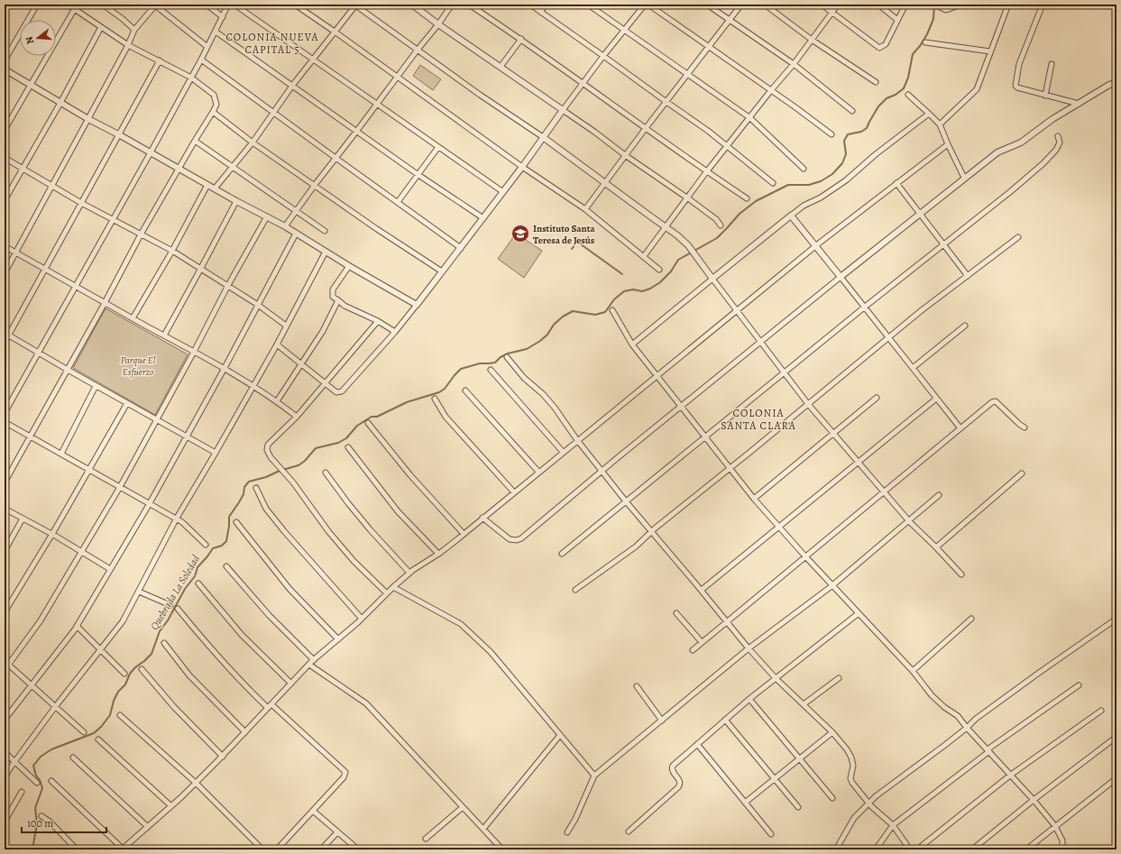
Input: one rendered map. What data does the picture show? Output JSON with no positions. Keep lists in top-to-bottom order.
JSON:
{
  "districts": ["COLONIA NUEVA CAPITAL 5", "COLONIA SANTA CLARA"],
  "water": ["Quebrada La Soledad"],
  "parks": ["Parque El Esfuerzo"],
  "places": {
    "school or university": ["Instituto Santa Teresa de Jesús"]
  },
  "scale_bar": "100 m",
  "north": "left"
}
